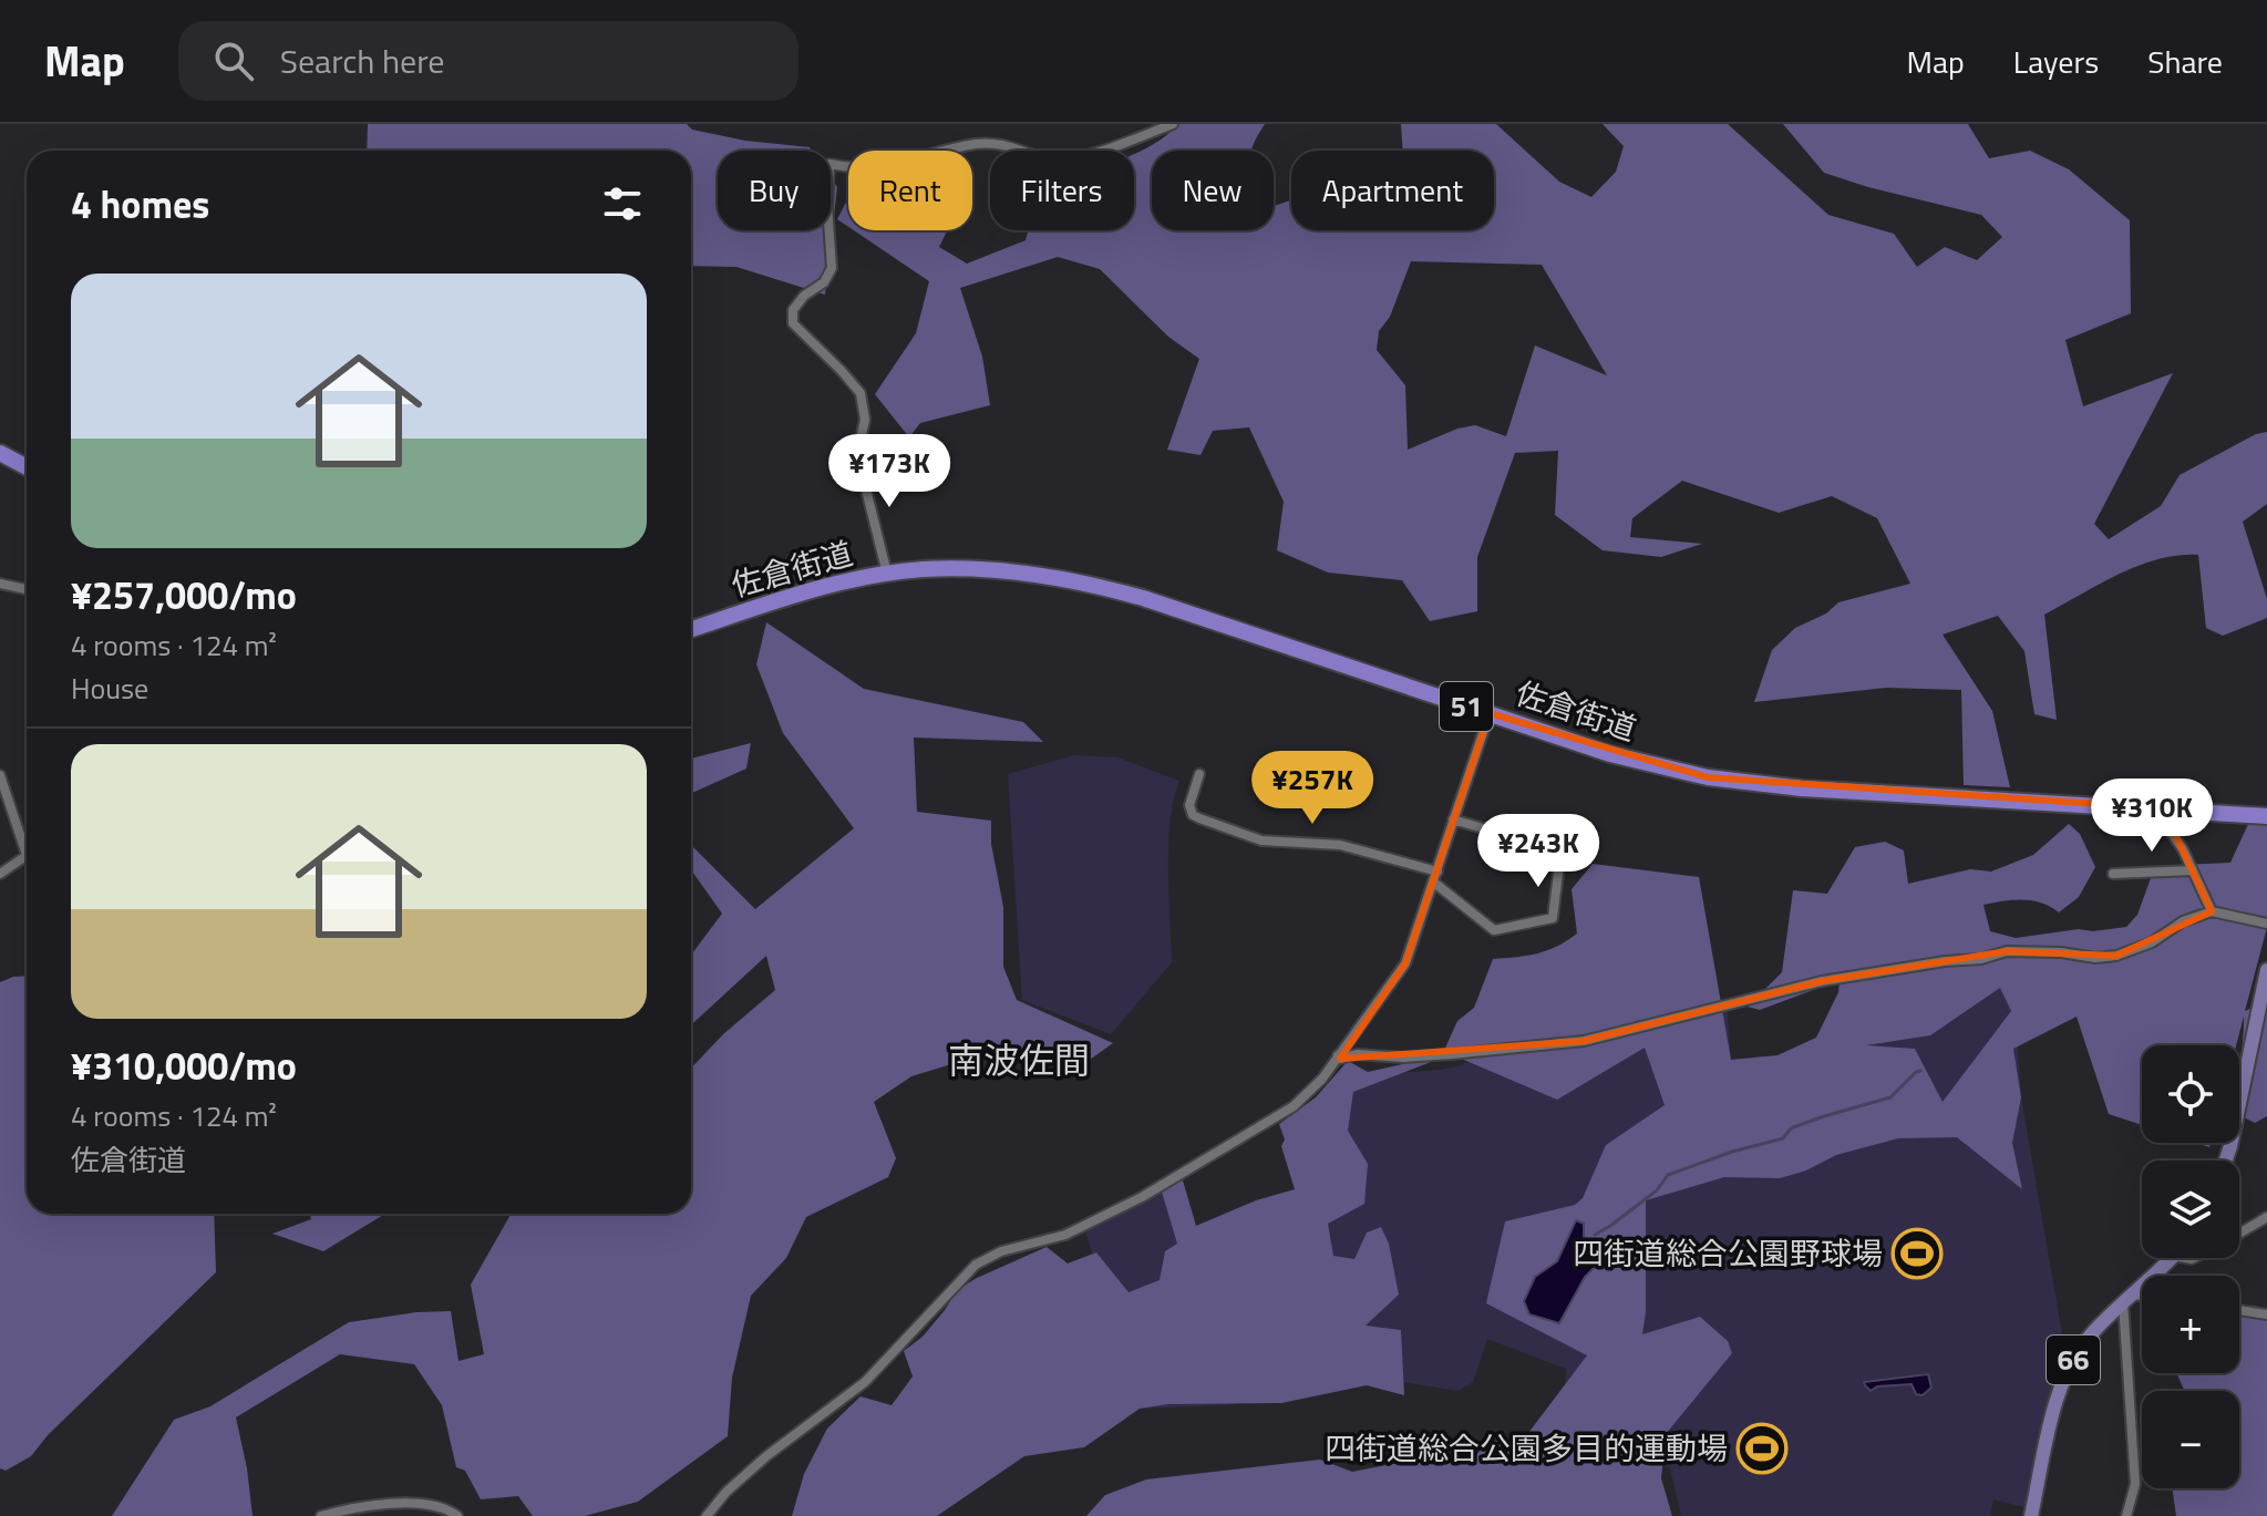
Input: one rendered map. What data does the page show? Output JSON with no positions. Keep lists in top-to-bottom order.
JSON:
{
  "streets": {
    "highway": ["佐倉街道", "51"],
    "main road": ["66"]
  },
  "districts": ["南波佐間"],
  "places": {
    "sports": ["四街道総合公園野球場", "四街道総合公園多目的運動場"]
  },
  "page": {
    "header": "Map",
    "search": "Search here",
    "nav": ["Map", "Layers", "Share"],
    "chip": [
      "Buy",
      "Rent",
      "Filters",
      "New",
      "Apartment"
    ],
    "heading": "4 homes",
    "list": [
      {
        "name": "¥257,000/mo",
        "note": "4 rooms · 124 m² · House"
      },
      {
        "name": "¥310,000/mo",
        "note": "4 rooms · 124 m² · 佐倉街道"
      }
    ],
    "price": [
      "¥173K",
      "¥257K",
      "¥310K",
      "¥243K"
    ],
    "map_buttons": ["+", "−"]
  }
}
